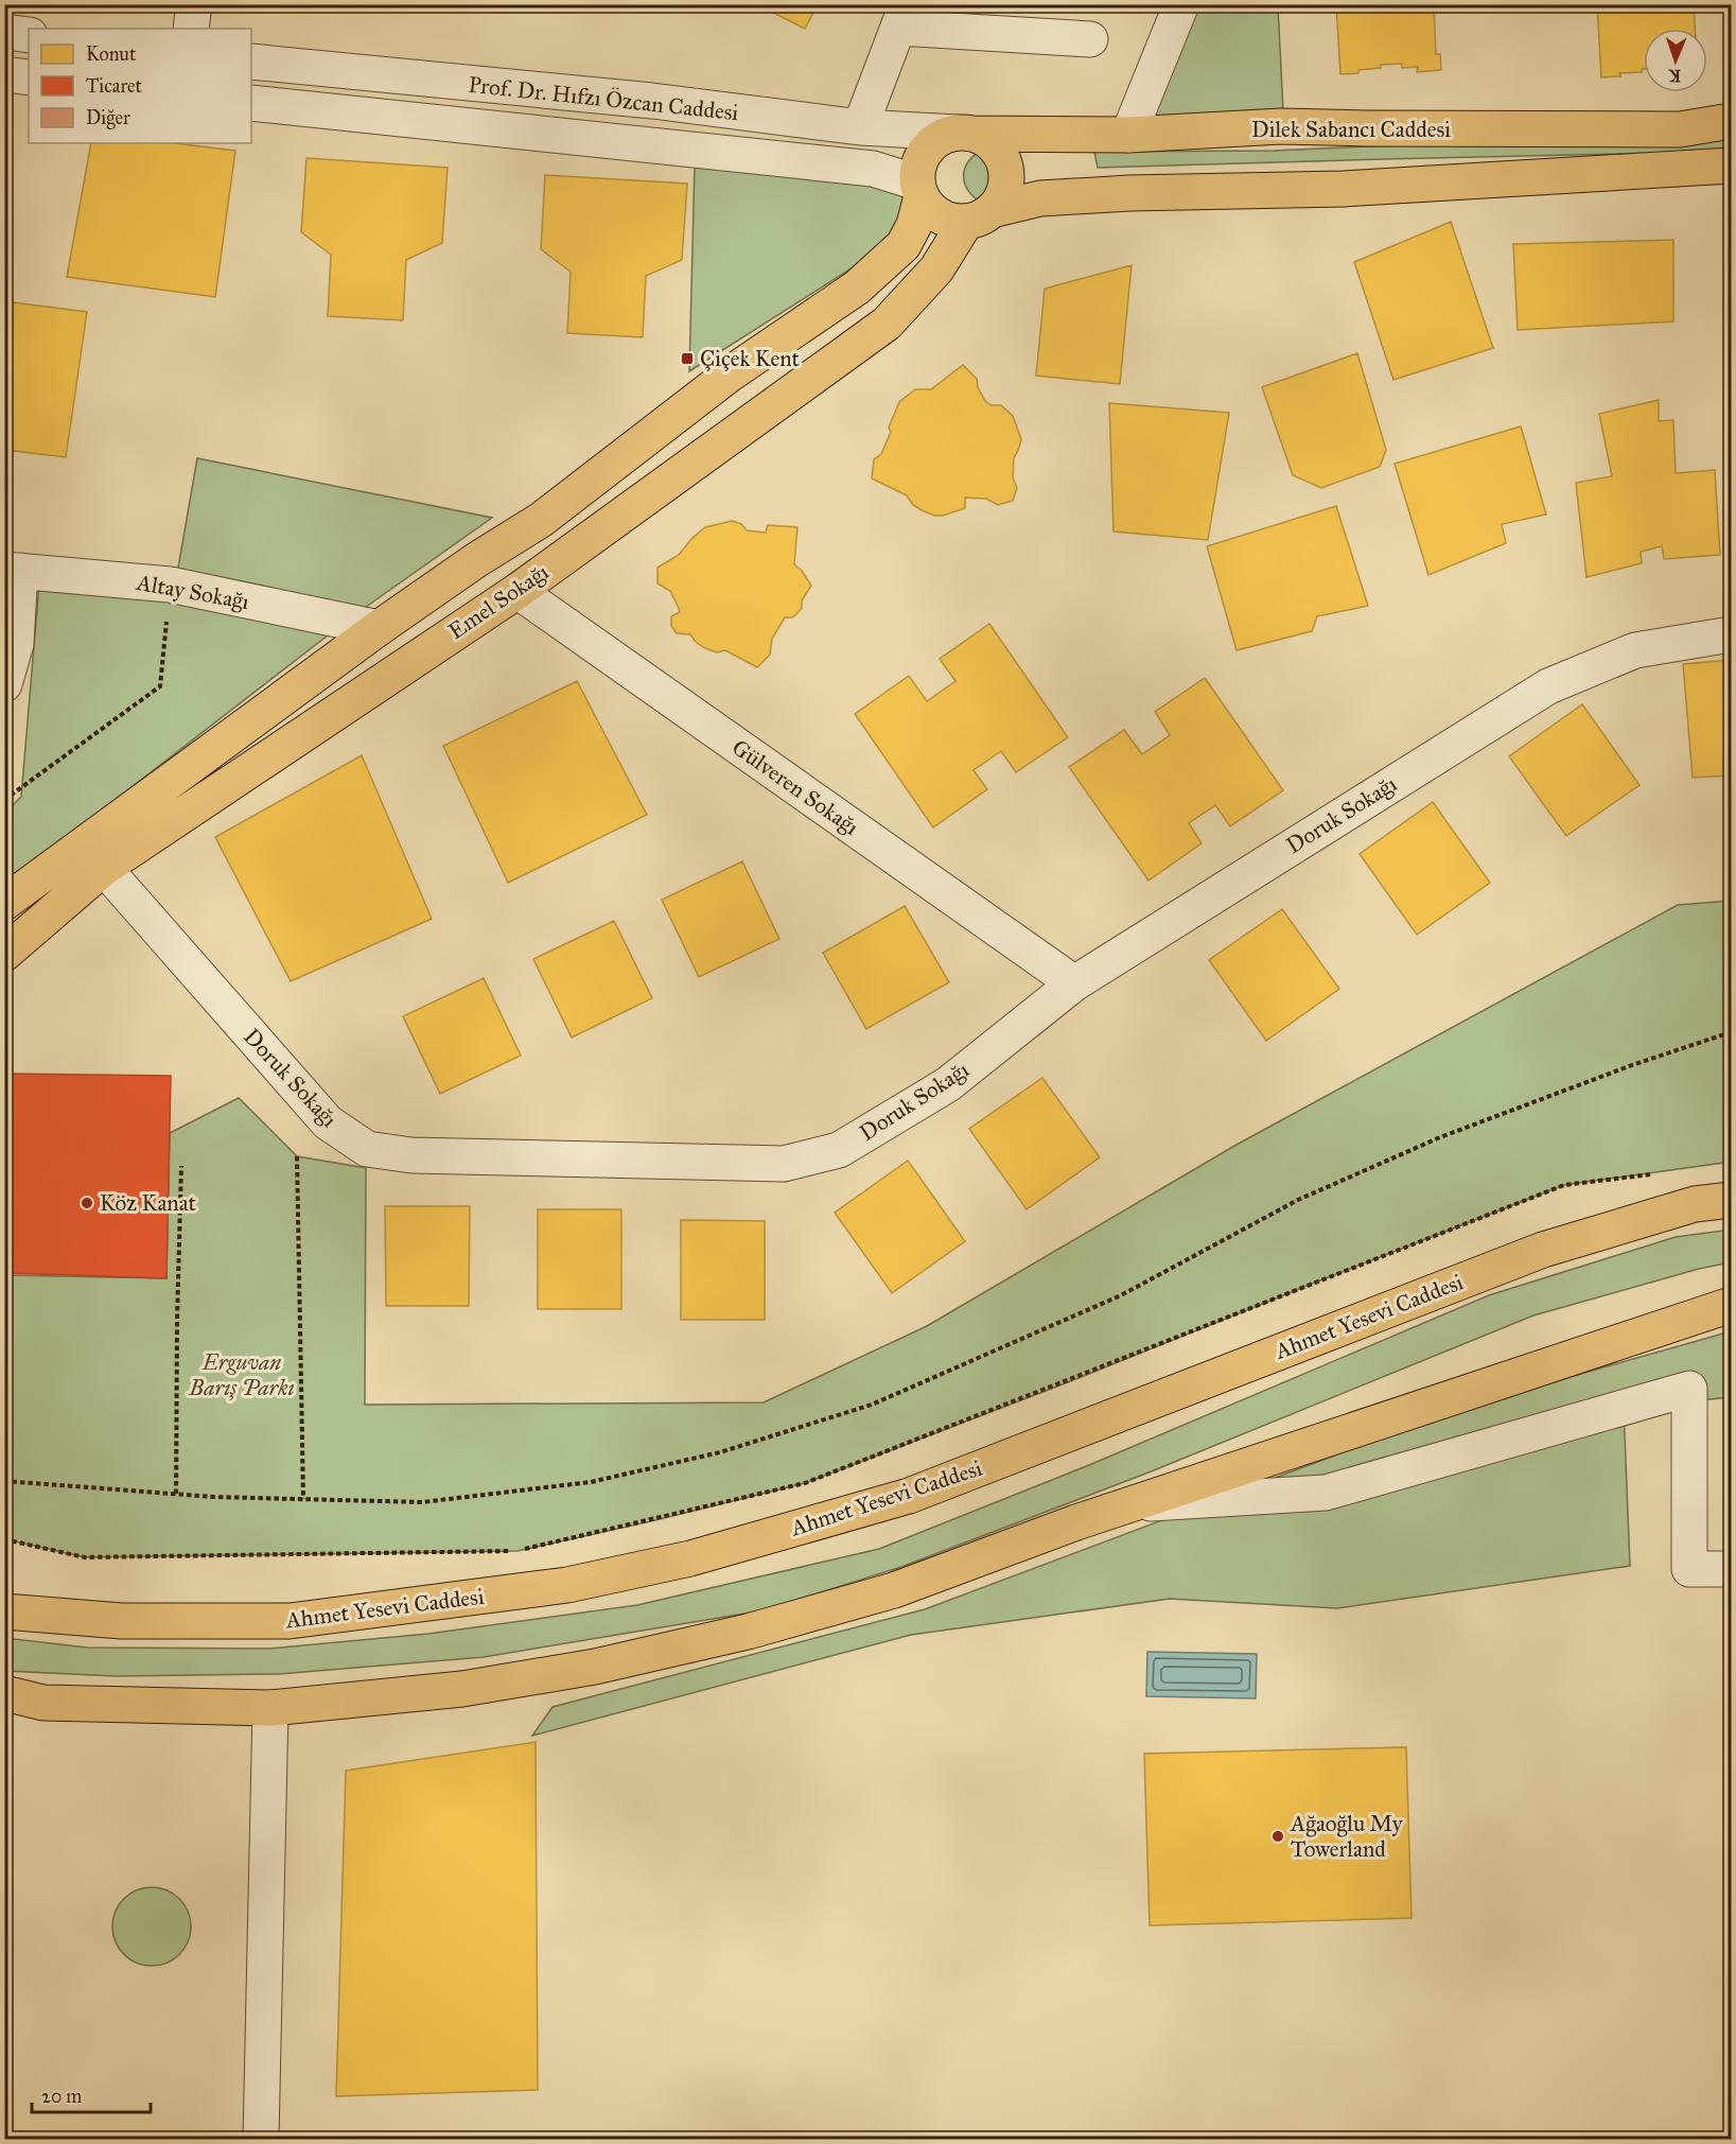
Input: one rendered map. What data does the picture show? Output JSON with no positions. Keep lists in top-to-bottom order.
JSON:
{
  "streets": {
    "main road": ["Dilek Sabancı Caddesi", "Emel Sokağı", "Ahmet Yesevi Caddesi"],
    "street": [
      "Prof. Dr. Hıfzı Özcan Caddesi",
      "Altay Sokağı",
      "Gülveren Sokağı",
      "Doruk Sokağı"
    ]
  },
  "crossings": [
    ["Prof. Dr. Hıfzı Özcan Caddesi", "Dilek Sabancı Caddesi"],
    ["Prof. Dr. Hıfzı Özcan Caddesi", "Emel Sokağı"],
    ["Dilek Sabancı Caddesi", "Emel Sokağı"],
    ["Altay Sokağı", "Emel Sokağı"],
    ["Emel Sokağı", "Gülveren Sokağı"],
    ["Emel Sokağı", "Doruk Sokağı"],
    ["Gülveren Sokağı", "Doruk Sokağı"]
  ],
  "parks": ["Erguvan Barış Parkı"],
  "places": {
    "transit": ["Çiçek Kent"],
    "other": ["Köz Kanat", "Ağaoğlu My Towerland"]
  },
  "legend": ["Konut", "Ticaret", "Diğer"],
  "scale_bar": "20 m",
  "north": "bottom"
}
